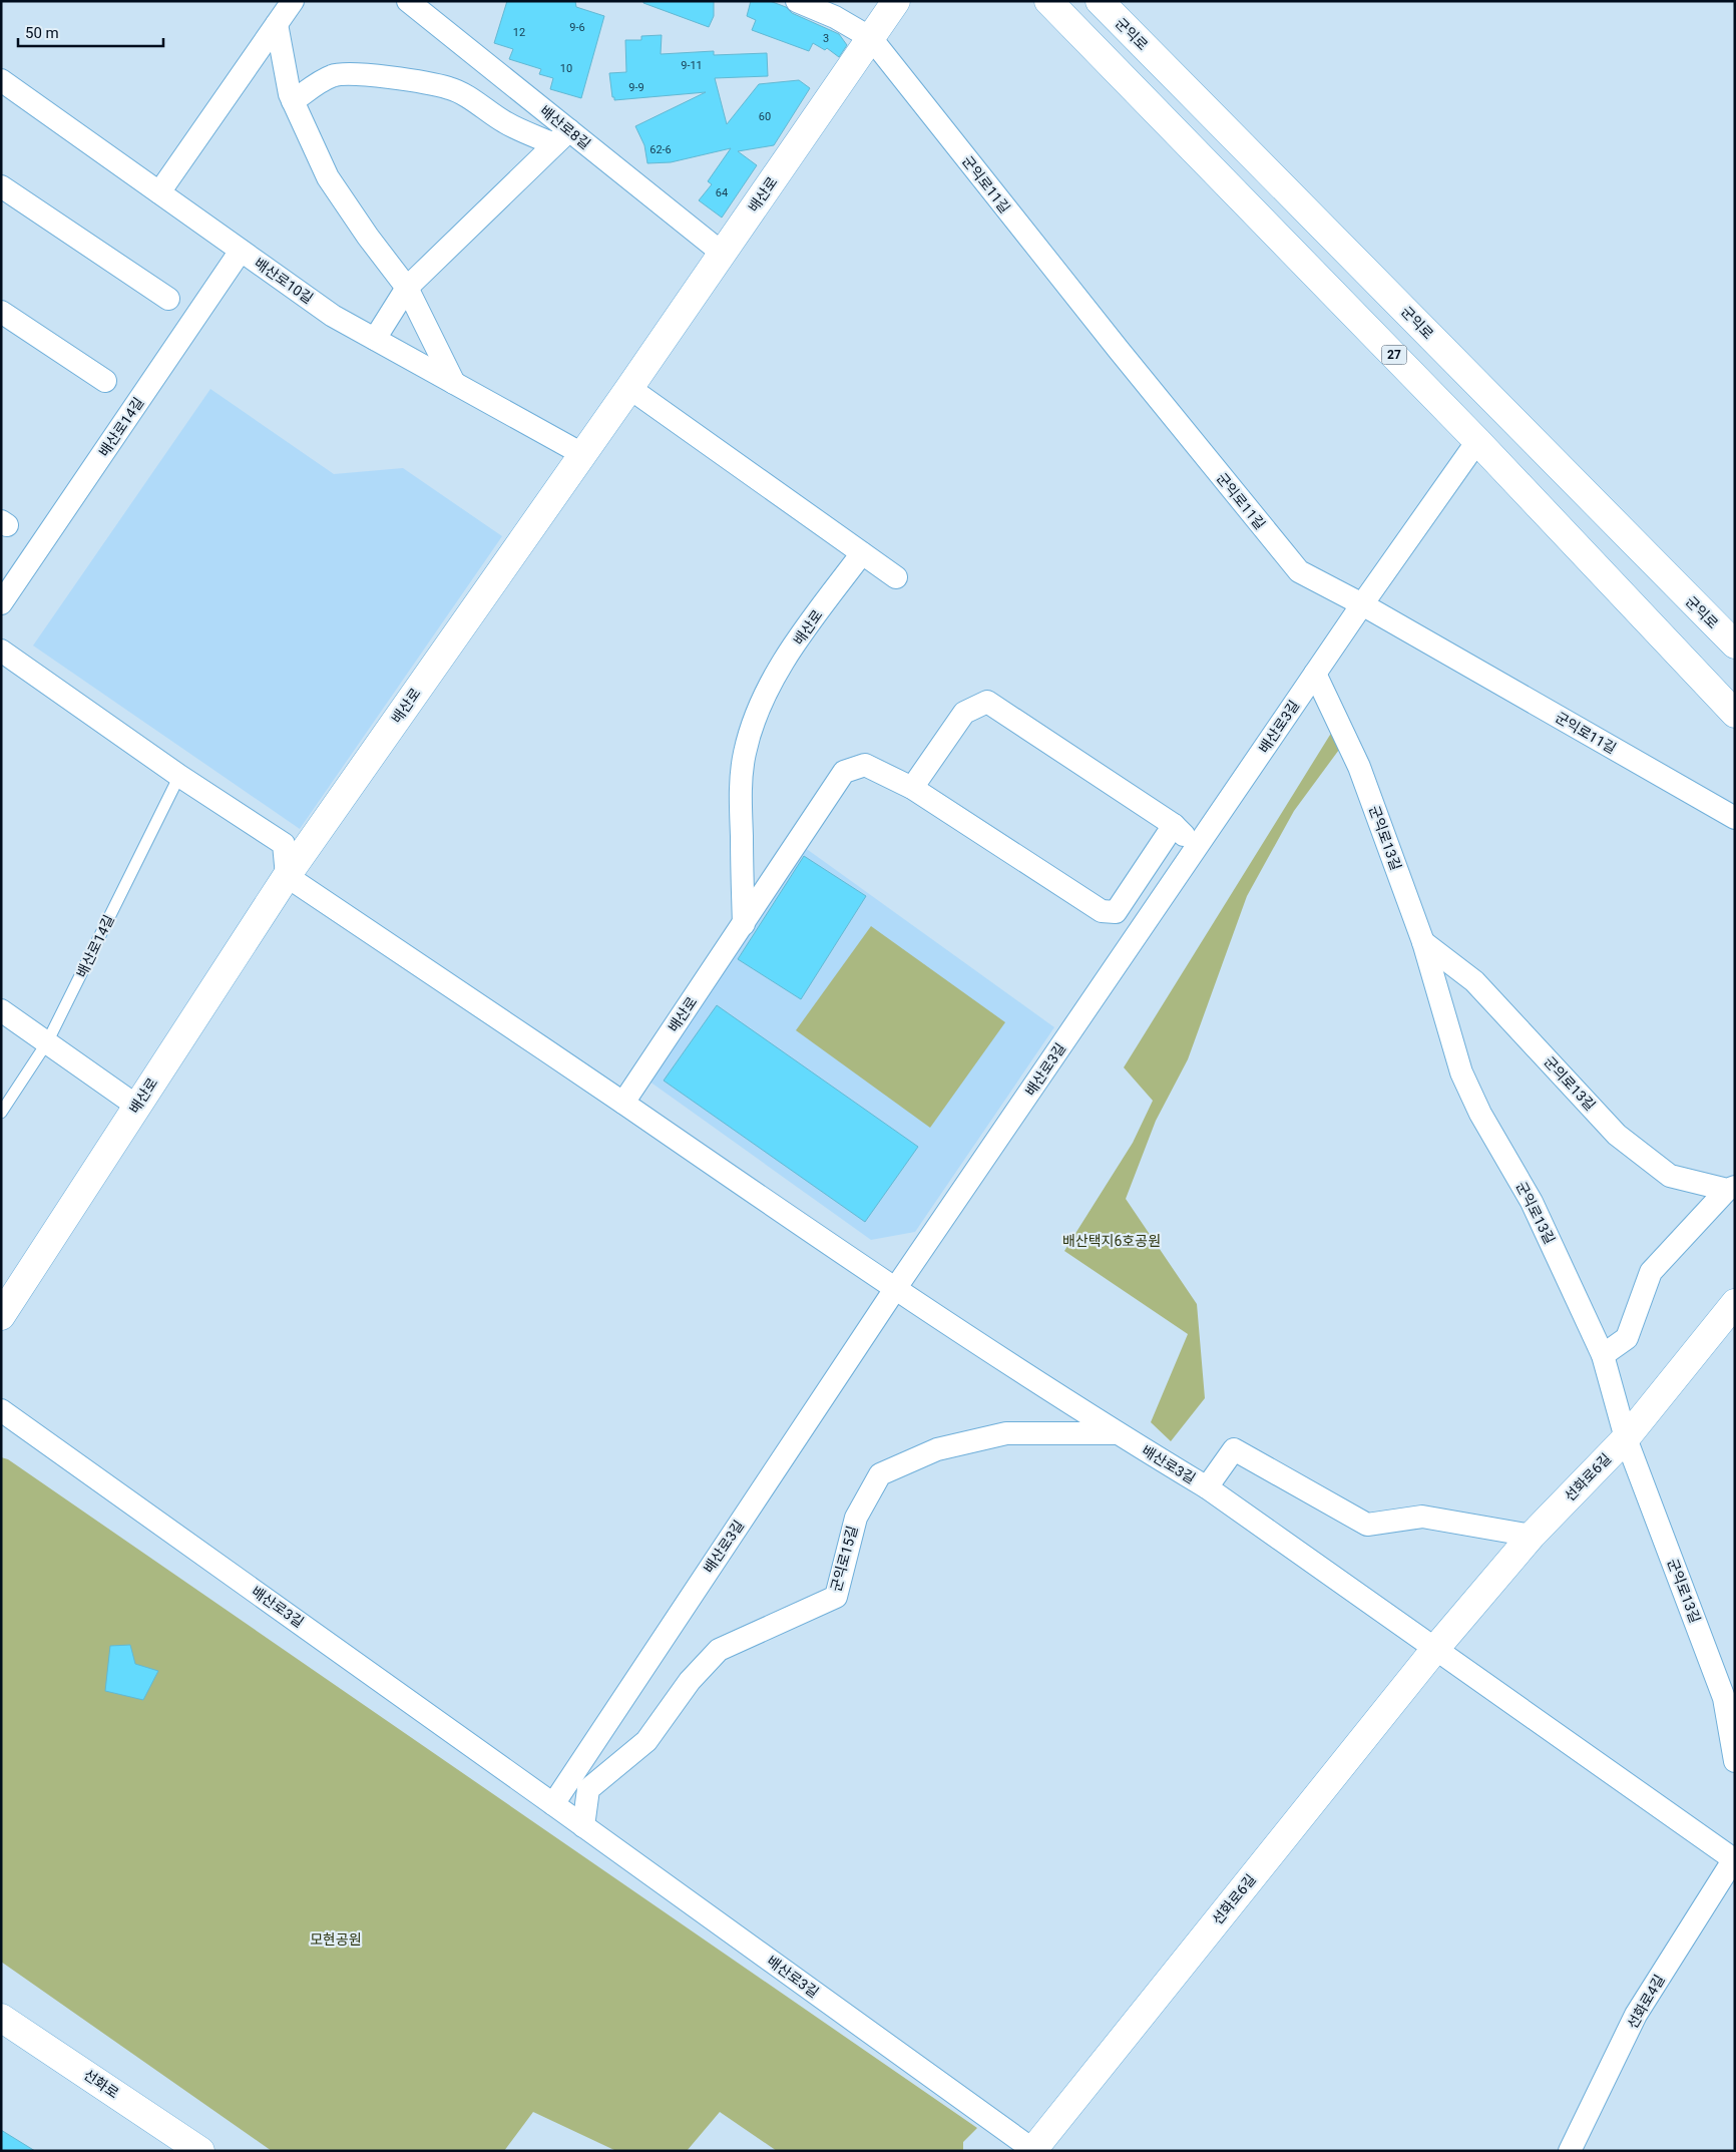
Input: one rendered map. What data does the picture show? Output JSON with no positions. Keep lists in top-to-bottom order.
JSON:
{
  "streets": {
    "street": [
      "군익로",
      "배산로8길",
      "군익로11길",
      "배산로",
      "배산로10길",
      "27",
      "배산로14길",
      "배산로3길",
      "군익로13길",
      "군의로13길",
      "선화로6길",
      "군익로15길",
      "선화로4길",
      "선화로"
    ]
  },
  "crossings": [
    ["배산로8길", "배산로"],
    ["군익로11길", "배산로"],
    ["군익로11길", "배산로3길"],
    ["배산로", "배산로10길"],
    ["배산로", "배산로3길"],
    ["배산로10길", "배산로14길"],
    ["배산로3길", "군익로13길"],
    ["배산로3길", "선화로6길"],
    ["배산로3길", "군익로15길"],
    ["군익로13길", "군의로13길"],
    ["군익로13길", "선화로6길"]
  ],
  "parks": ["배산택지6호공원", "모현공원"],
  "house_numbers": [
    "9-6",
    "12",
    "3",
    "9-11",
    "10",
    "9-9",
    "60",
    "62-6",
    "64"
  ],
  "scale_bar": "50 m"
}
